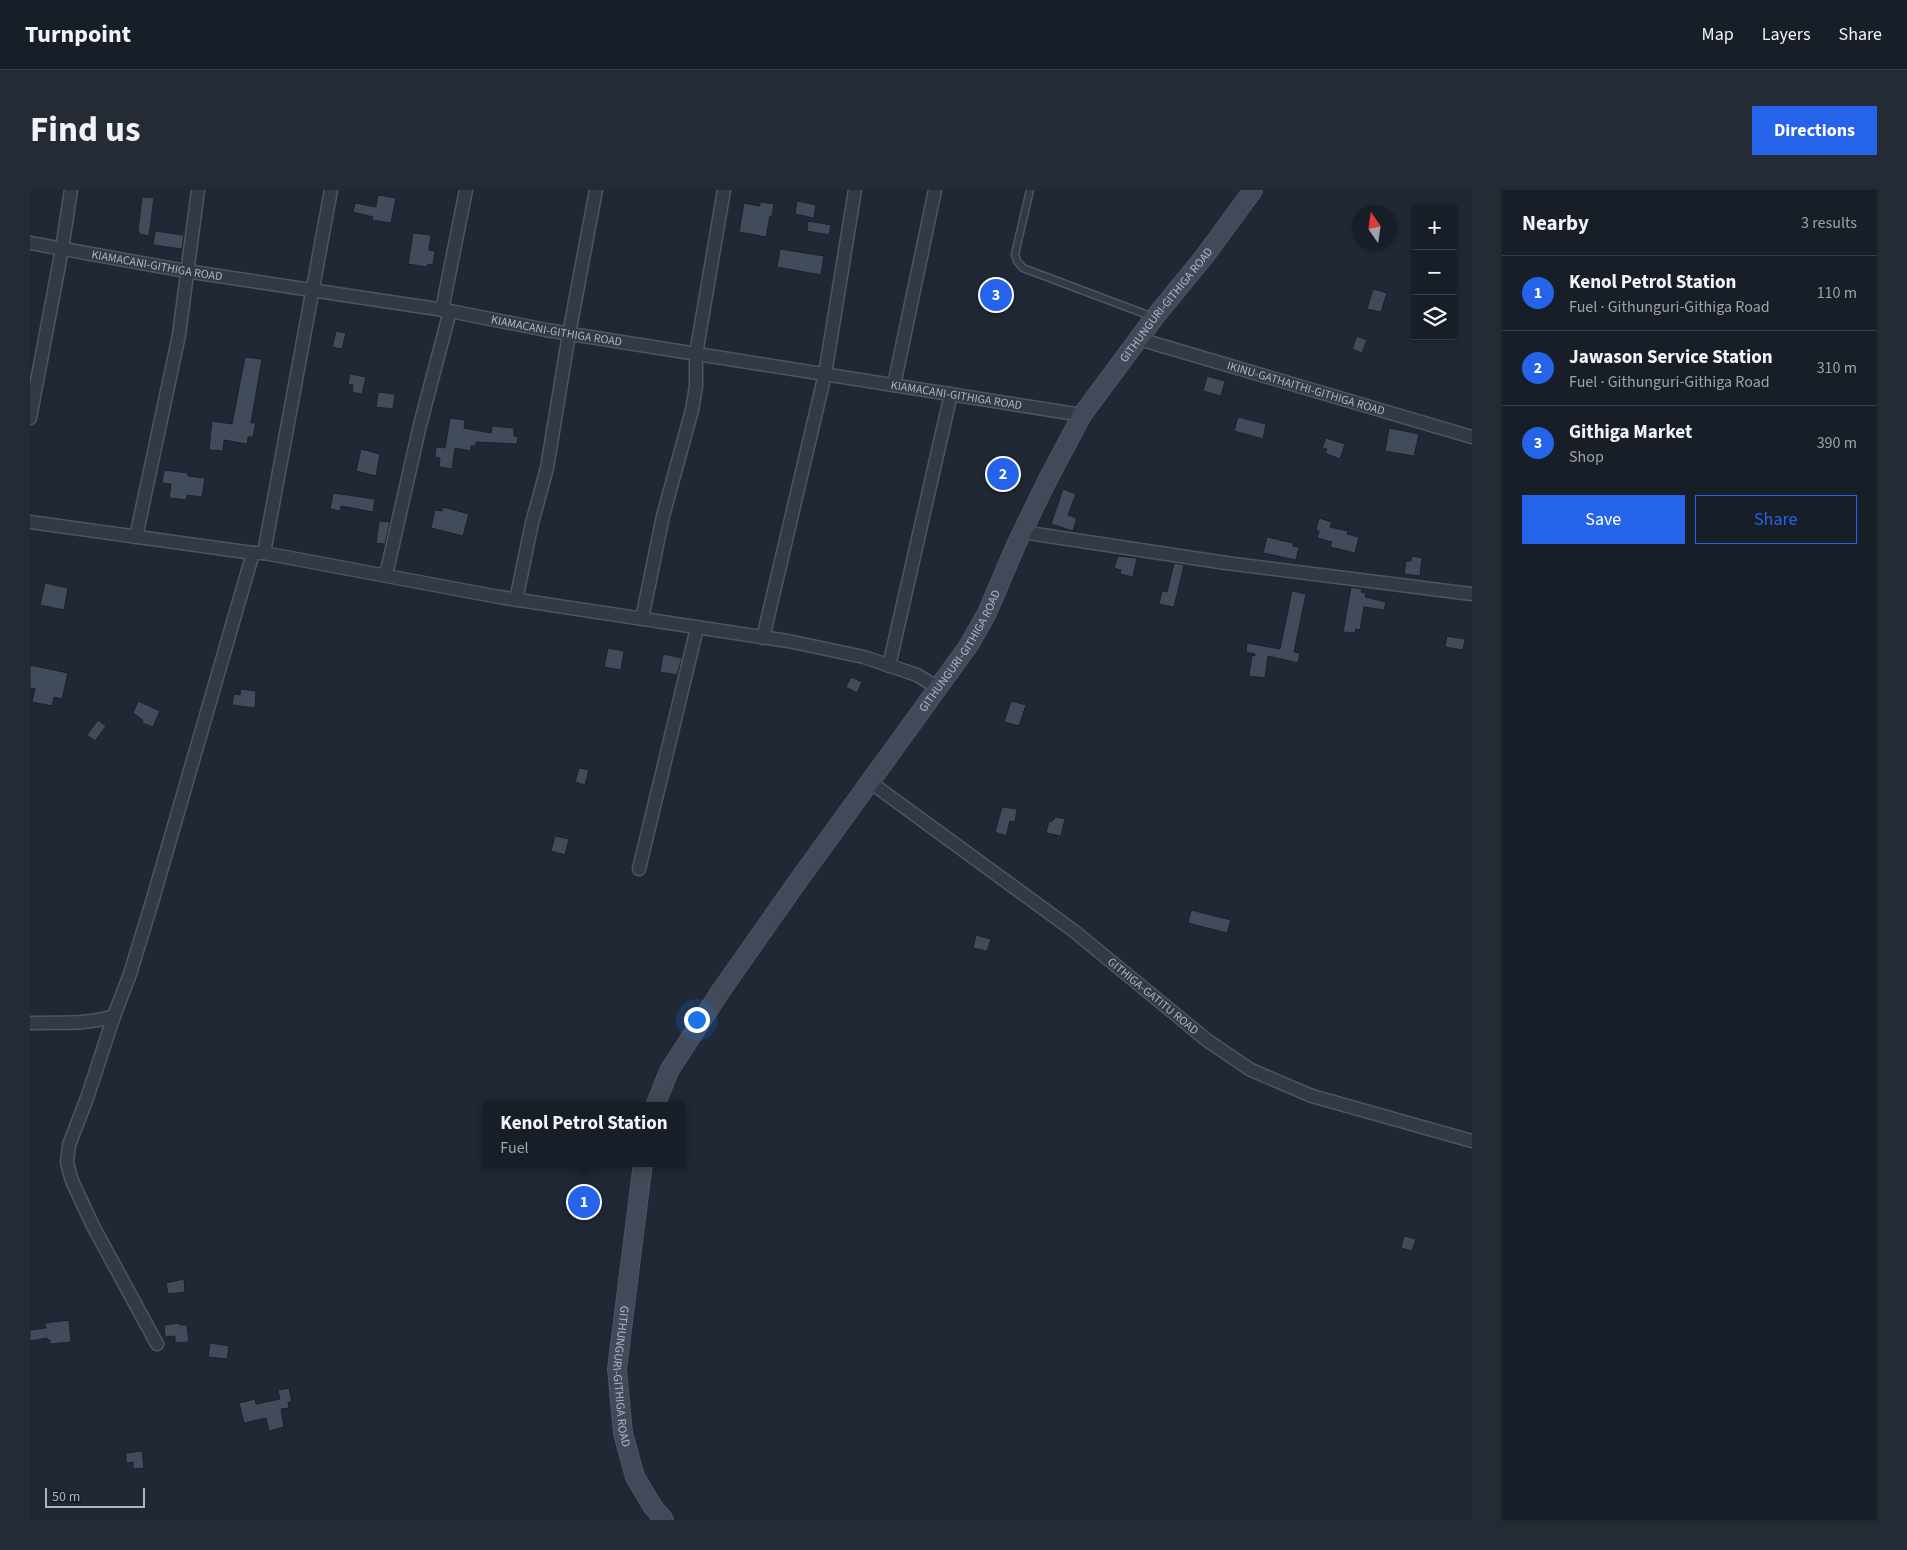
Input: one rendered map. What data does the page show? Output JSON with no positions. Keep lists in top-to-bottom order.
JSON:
{
  "streets": {
    "street": [
      "KIAMACANI-GITHIGA ROAD",
      "GITHUNGURI-GITHIGA ROAD",
      "IKINU-GATHAITHI-GITHIGA ROAD",
      "GITHIGA-GATITU ROAD"
    ]
  },
  "crossings": [
    ["KIAMACANI-GITHIGA ROAD", "GITHUNGURI-GITHIGA ROAD"],
    ["GITHUNGURI-GITHIGA ROAD", "IKINU-GATHAITHI-GITHIGA ROAD"],
    ["GITHUNGURI-GITHIGA ROAD", "GITHIGA-GATITU ROAD"]
  ],
  "scale_bar": "50 m",
  "north": "top",
  "page": {
    "header": "Turnpoint",
    "nav": ["Map", "Layers", "Share"],
    "title": "Find us",
    "buttons": [
      "Directions",
      ["Save", "Share"]
    ],
    "heading": ["Nearby", "3 results"],
    "map_buttons": ["+", "−"],
    "list": [
      {
        "mark": "1",
        "name": "Kenol Petrol Station",
        "note": "Fuel · Githunguri-Githiga Road",
        "value": "110 m"
      },
      {
        "mark": "2",
        "name": "Jawason Service Station",
        "note": "Fuel · Githunguri-Githiga Road",
        "value": "310 m"
      },
      {
        "mark": "3",
        "name": "Githiga Market",
        "note": "Shop",
        "value": "390 m"
      }
    ],
    "pins": ["3", "2", "1"],
    "popup": ["Kenol Petrol Station", "Fuel"],
    "scale": "50 m"
  }
}
